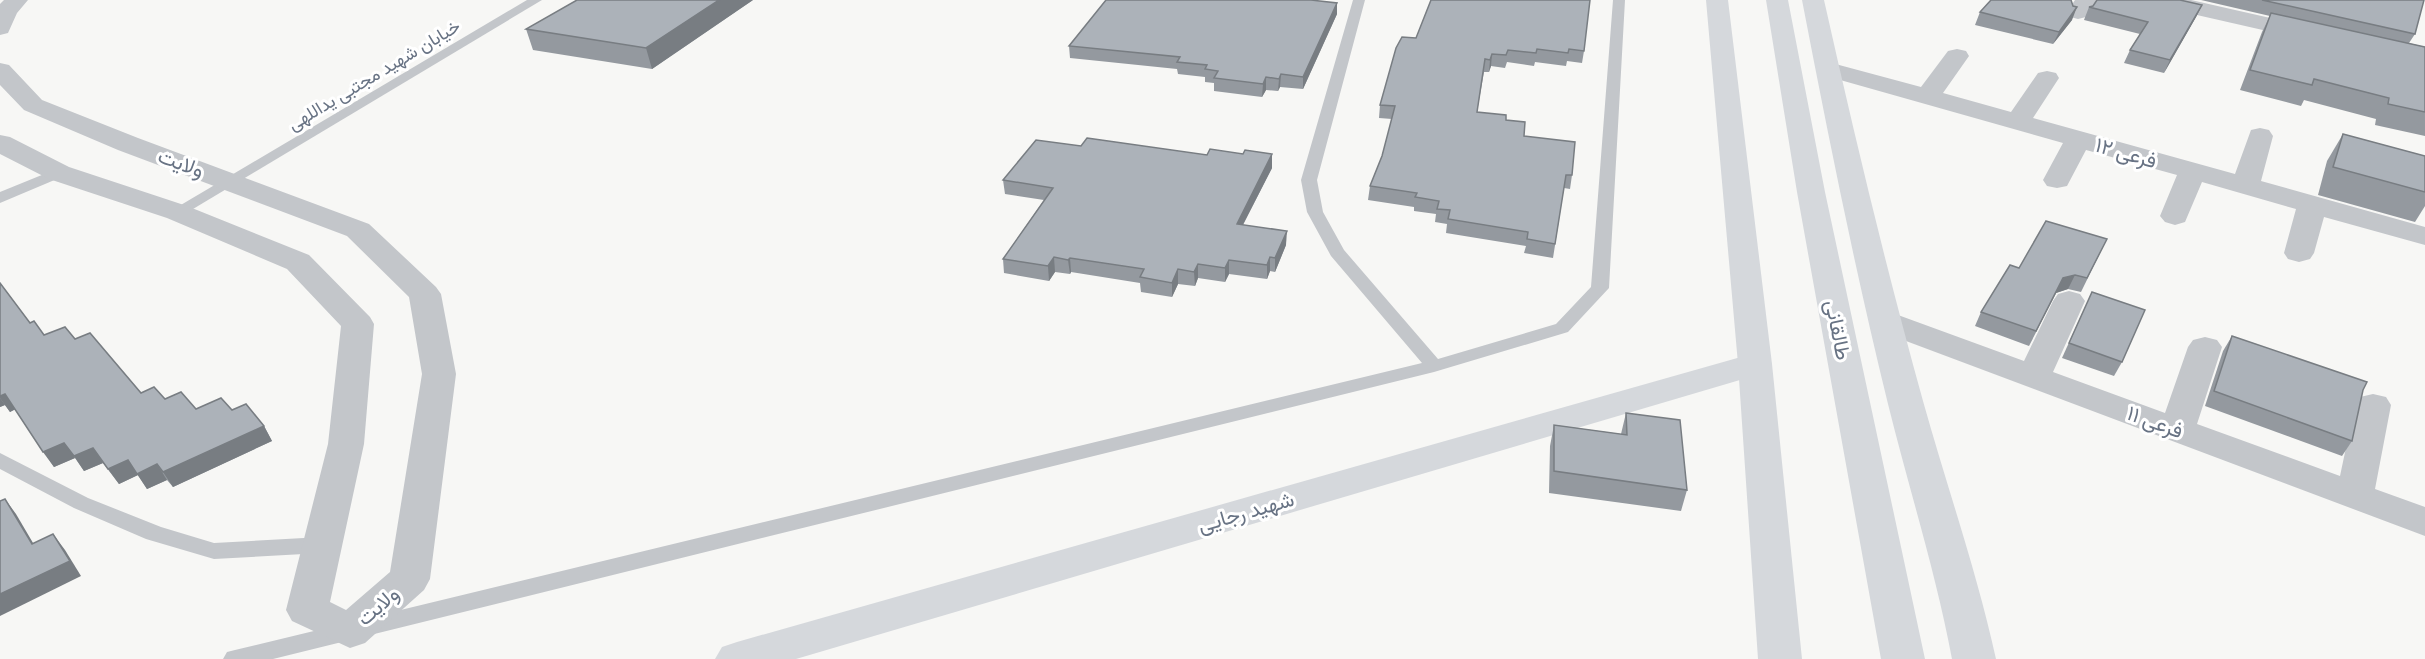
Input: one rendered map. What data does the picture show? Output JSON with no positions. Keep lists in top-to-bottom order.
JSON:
{
  "streets": {
    "main road": ["طالقانی", "شهید رجایی"],
    "street": ["فرعی ۱۲", "ولایت", "فرعی ۱۱"],
    "lane": ["خیابان شهید مجتبی یداللهی"]
  },
  "crossings": [
    ["خیابان شهید مجتبی یداللهی", "ولایت"]
  ]
}
